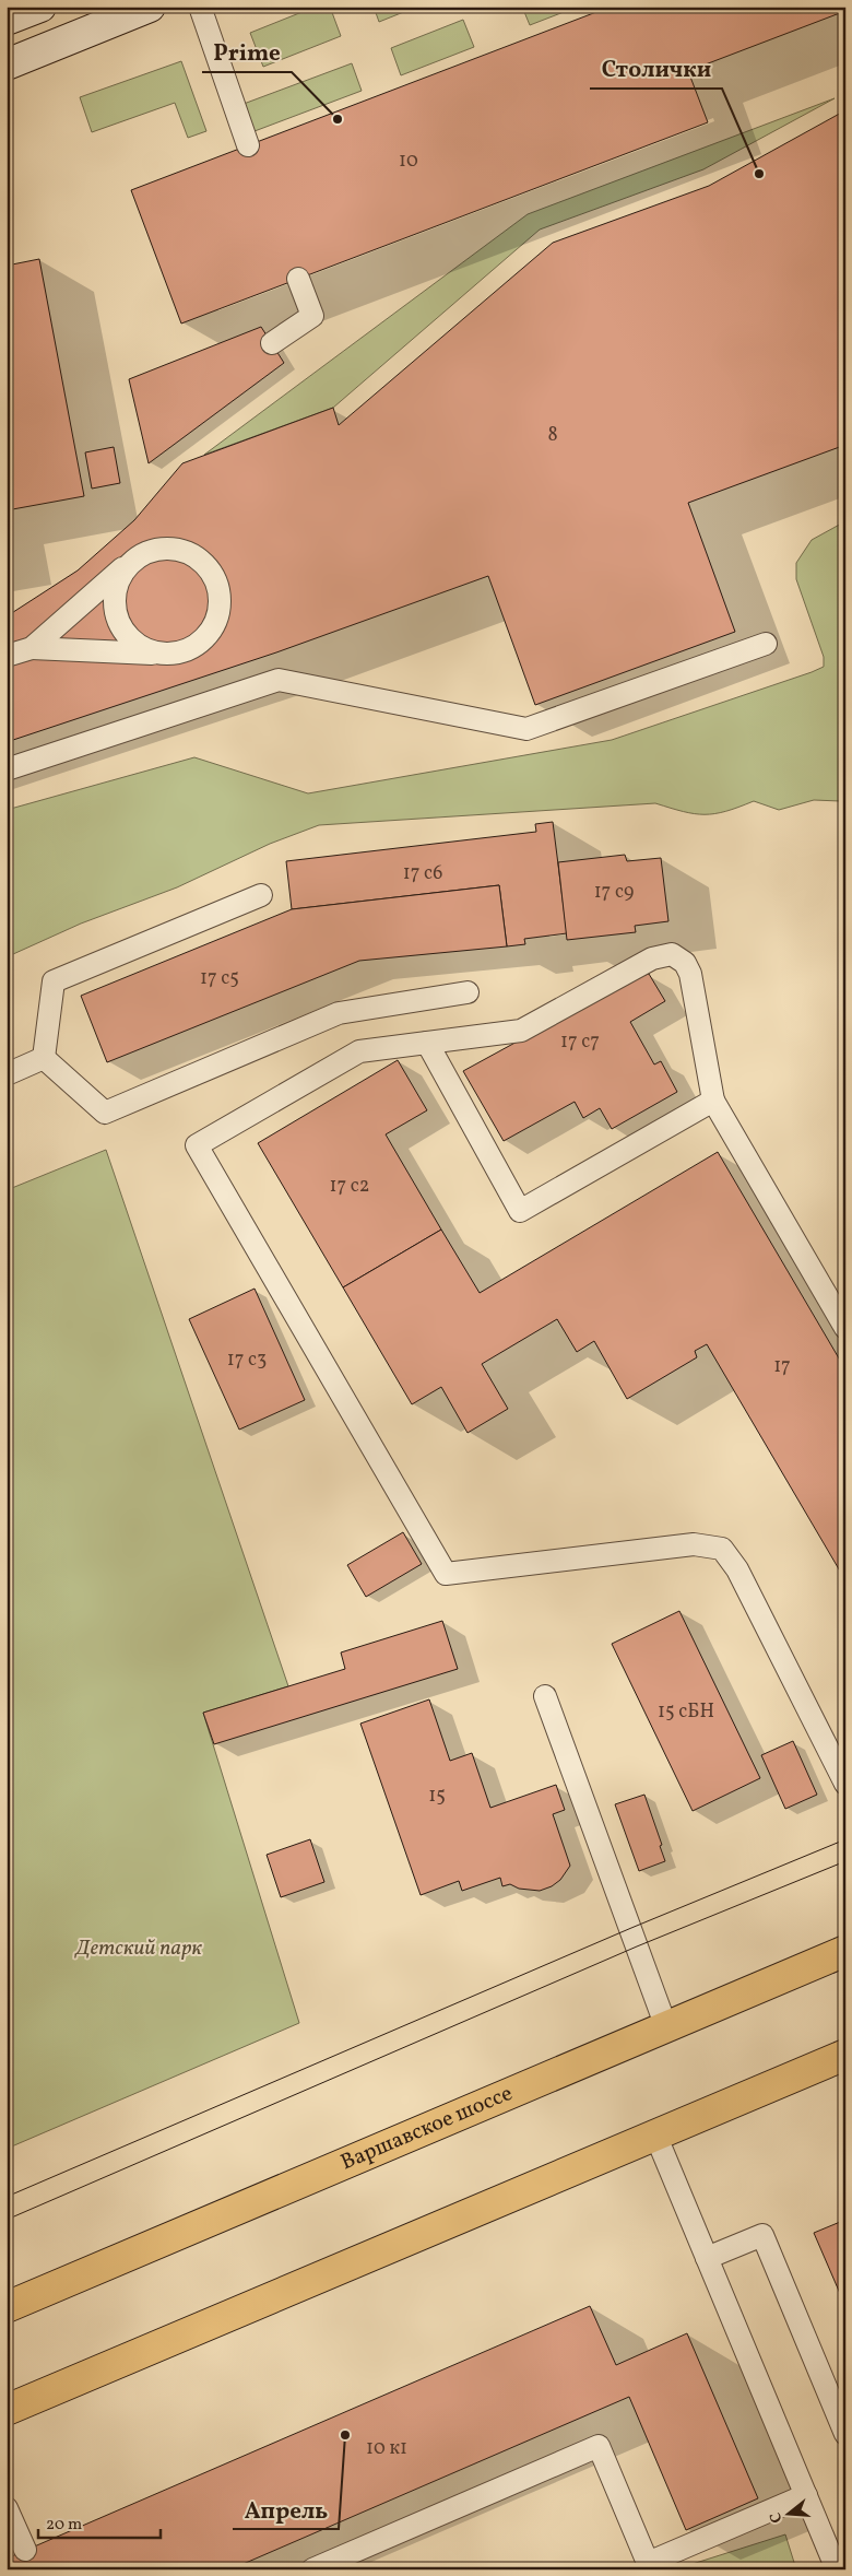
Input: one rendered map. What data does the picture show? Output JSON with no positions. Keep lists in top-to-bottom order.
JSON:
{
  "streets": {
    "main road": ["Варшавское шоссе"]
  },
  "parks": ["Детский парк"],
  "places": ["Prime", "Столички", "Апрель"],
  "house_numbers": [
    "10",
    "8",
    "17 с6",
    "17 с9",
    "17 с5",
    "17 с7",
    "17 с2",
    "17 с3",
    "17",
    "15 cБН",
    "15",
    "10 к1"
  ],
  "scale_bar": "20 m",
  "north": "left"
}
